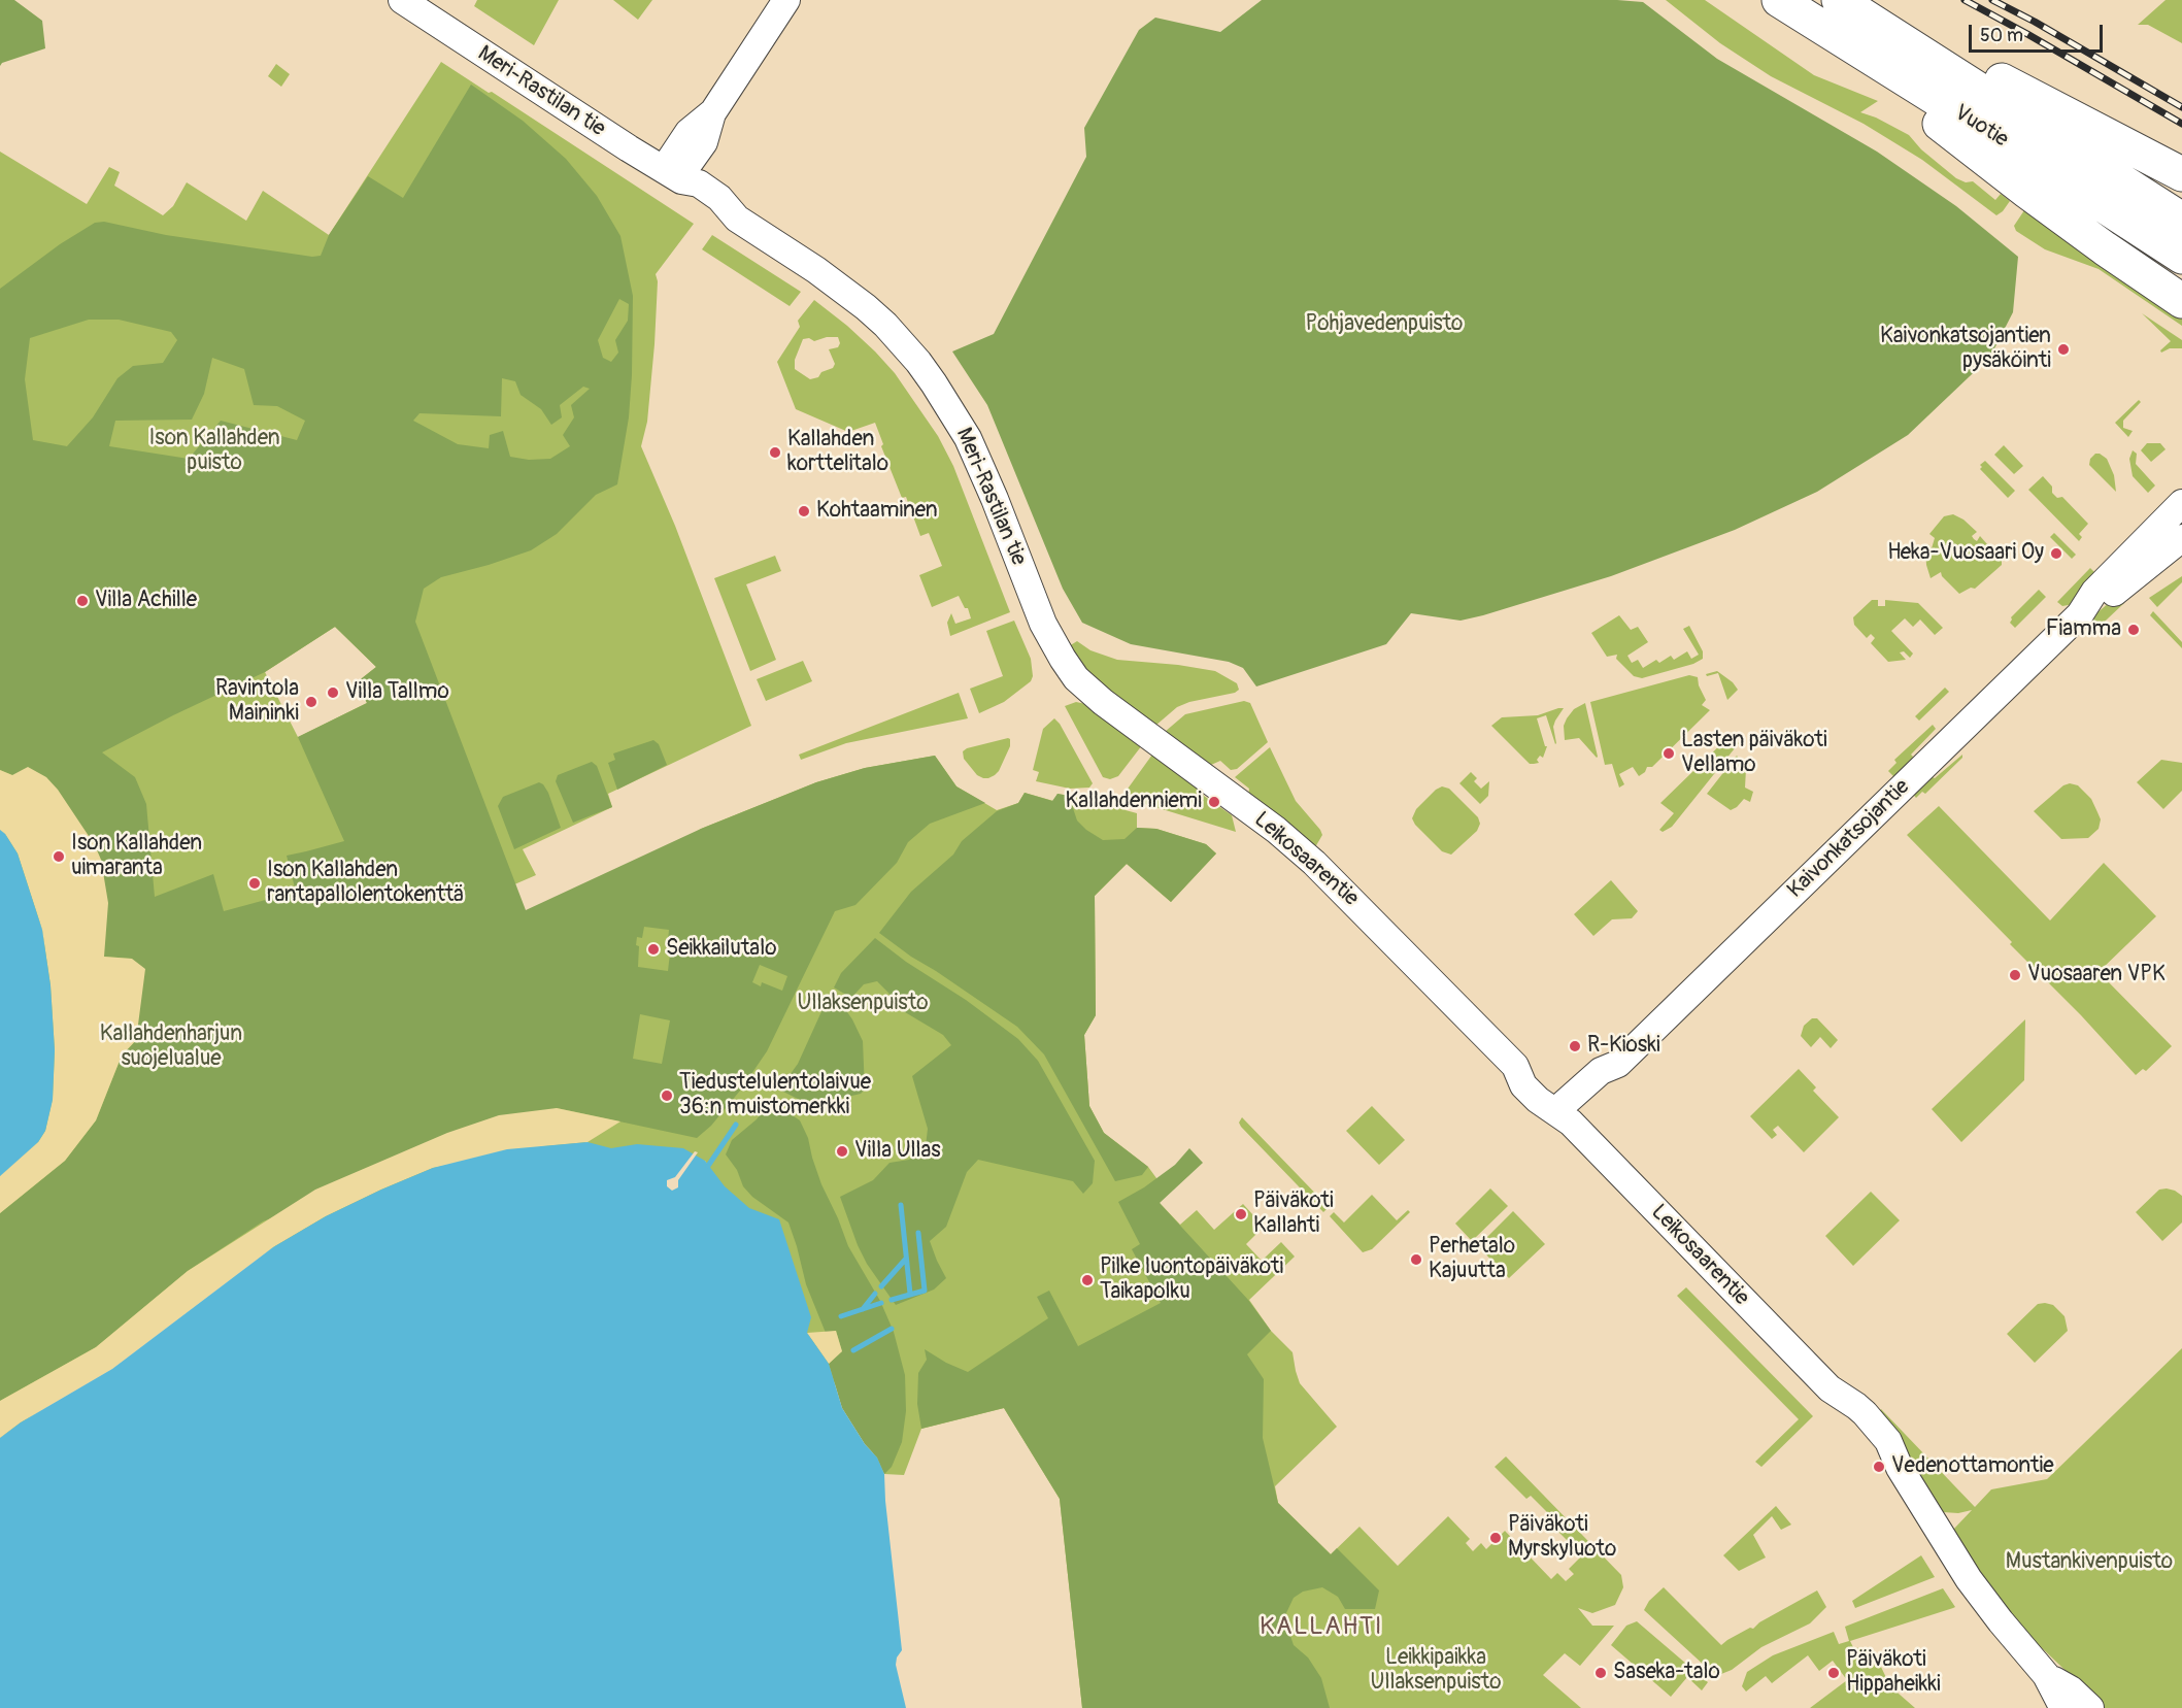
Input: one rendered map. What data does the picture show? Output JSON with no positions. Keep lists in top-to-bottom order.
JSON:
{
  "streets": {
    "main road": ["Vuotie"],
    "street": ["Meri-Rastilan tie", "Kaivonkatsojantie", "Leikosaarentie"]
  },
  "crossings": [
    ["Meri-Rastilan tie", "Leikosaarentie"],
    ["Kaivonkatsojantie", "Leikosaarentie"]
  ],
  "districts": ["KALLAHTI"],
  "parks": [
    "Pohjavedenpuisto",
    "Ison Kallahden puisto",
    "Ullaksenpuisto",
    "Kallahdenharjun suojelualue",
    "Mustankivenpuisto",
    "Leikkipaikka Ullaksenpuisto"
  ],
  "places": [
    "Kaivonkatsojantien pysäköinti",
    "Kallahden korttelitalo",
    "Kohtaaminen",
    "Heka-Vuosaari Oy",
    "Villa Achille",
    "Fiamma",
    "Villa Tallmo",
    "Ravintola Maininki",
    "Lasten päiväkoti Vellamo",
    "Kallahdenniemi",
    "Ison Kallahden uimaranta",
    "Ison Kallahden rantapallolentokenttä",
    "Seikkailutalo",
    "Vuosaaren VPK",
    "R-Kioski",
    "Tiedustelulentolaivue 36:n muistomerkki",
    "Villa Ullas",
    "Päiväkoti Kallahti",
    "Perhetalo Kajuutta",
    "Pilke luontopäiväkoti Taikapolku",
    "Vedenottamontie",
    "Päiväkoti Myrskyluoto",
    "Saseka-talo",
    "Päiväkoti Hippaheikki"
  ],
  "scale_bar": "50 m"
}
